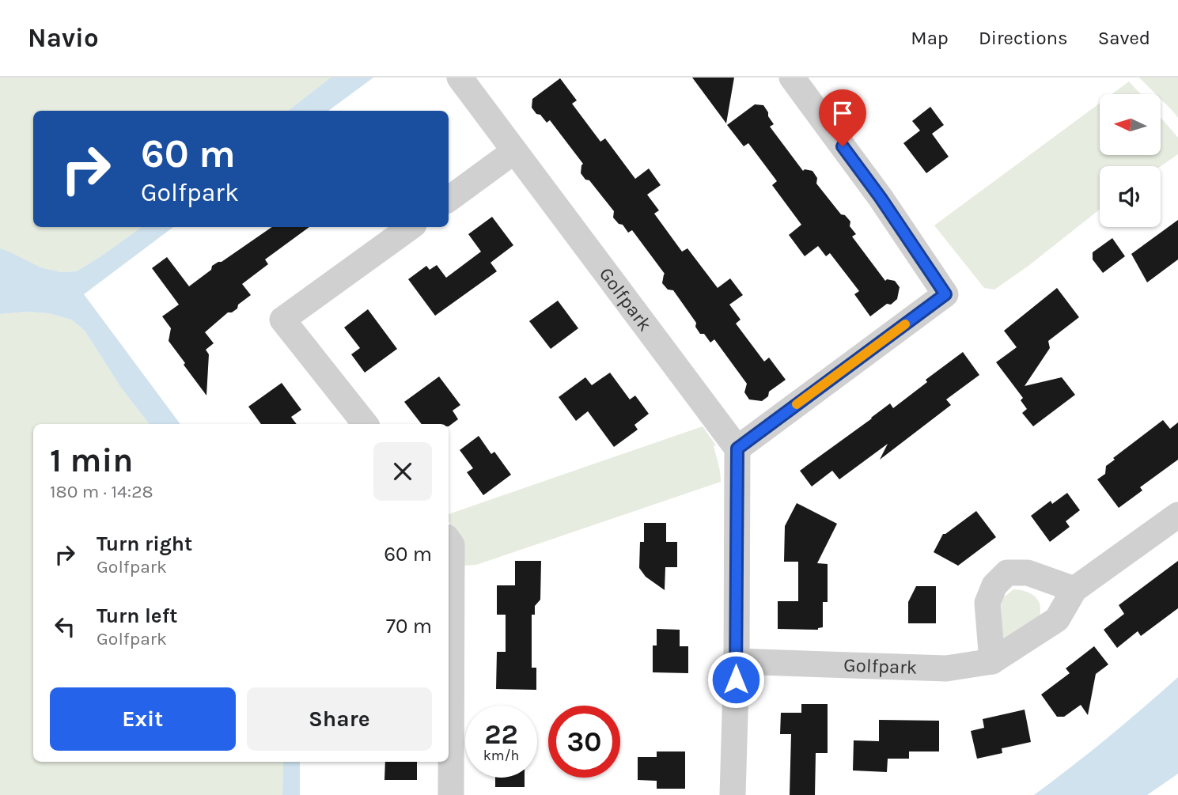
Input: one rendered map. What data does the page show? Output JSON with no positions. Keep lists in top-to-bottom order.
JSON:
{
  "streets": {
    "street": ["Golfpark"]
  },
  "north": "left",
  "page": {
    "header": "Navio",
    "nav": ["Map", "Directions", "Saved"],
    "turn": ["60 m", "Golfpark"],
    "heading": ["1 min", "180 m · 14:28"],
    "list": [
      {
        "name": "Turn right",
        "note": "Golfpark",
        "value": "60 m"
      },
      {
        "name": "Turn left",
        "note": "Golfpark",
        "value": "70 m"
      }
    ],
    "buttons": ["Exit", "Share"],
    "speed": "22 km/h",
    "limit": "30"
  }
}
